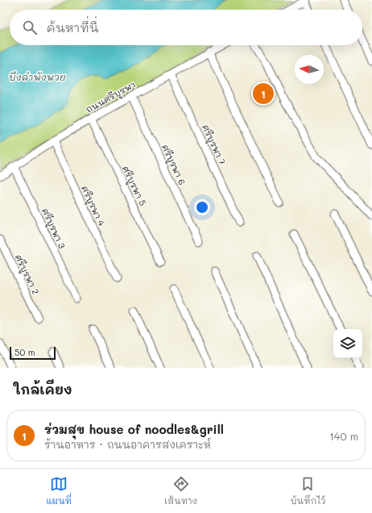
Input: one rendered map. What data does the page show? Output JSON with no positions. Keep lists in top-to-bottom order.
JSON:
{
  "streets": {
    "street": [
      "ถนนศรีบูรพา",
      "ศรีบูรพา 7",
      "ศรีบูรพา 6",
      "ศรีบูรพา 5",
      "ศรีบูรพา 4",
      "ศรีบูรพา 3",
      "ศรีบูรพา 2"
    ]
  },
  "crossings": [
    ["ถนนศรีบูรพา", "ศรีบูรพา 7"],
    ["ถนนศรีบูรพา", "ศรีบูรพา 6"],
    ["ถนนศรีบูรพา", "ศรีบูรพา 5"],
    ["ถนนศรีบูรพา", "ศรีบูรพา 4"],
    ["ถนนศรีบูรพา", "ศรีบูรพา 3"]
  ],
  "water": ["บึงลำพังพวย"],
  "scale_bar": "50 m",
  "north": "left",
  "page": {
    "search": "ค้นหาที่นี่",
    "pins": "1",
    "scale": "50 m",
    "heading": "ใกล้เคียง",
    "list": [
      {
        "mark": "1",
        "name": "ร่วมสุข house of noodles&grill",
        "note": "ร้านอาหาร · ถนนอาคารสงเคราะห์",
        "value": "140 m"
      }
    ],
    "nav": ["แผนที่", "เส้นทาง", "บันทึกไว้"]
  }
}
